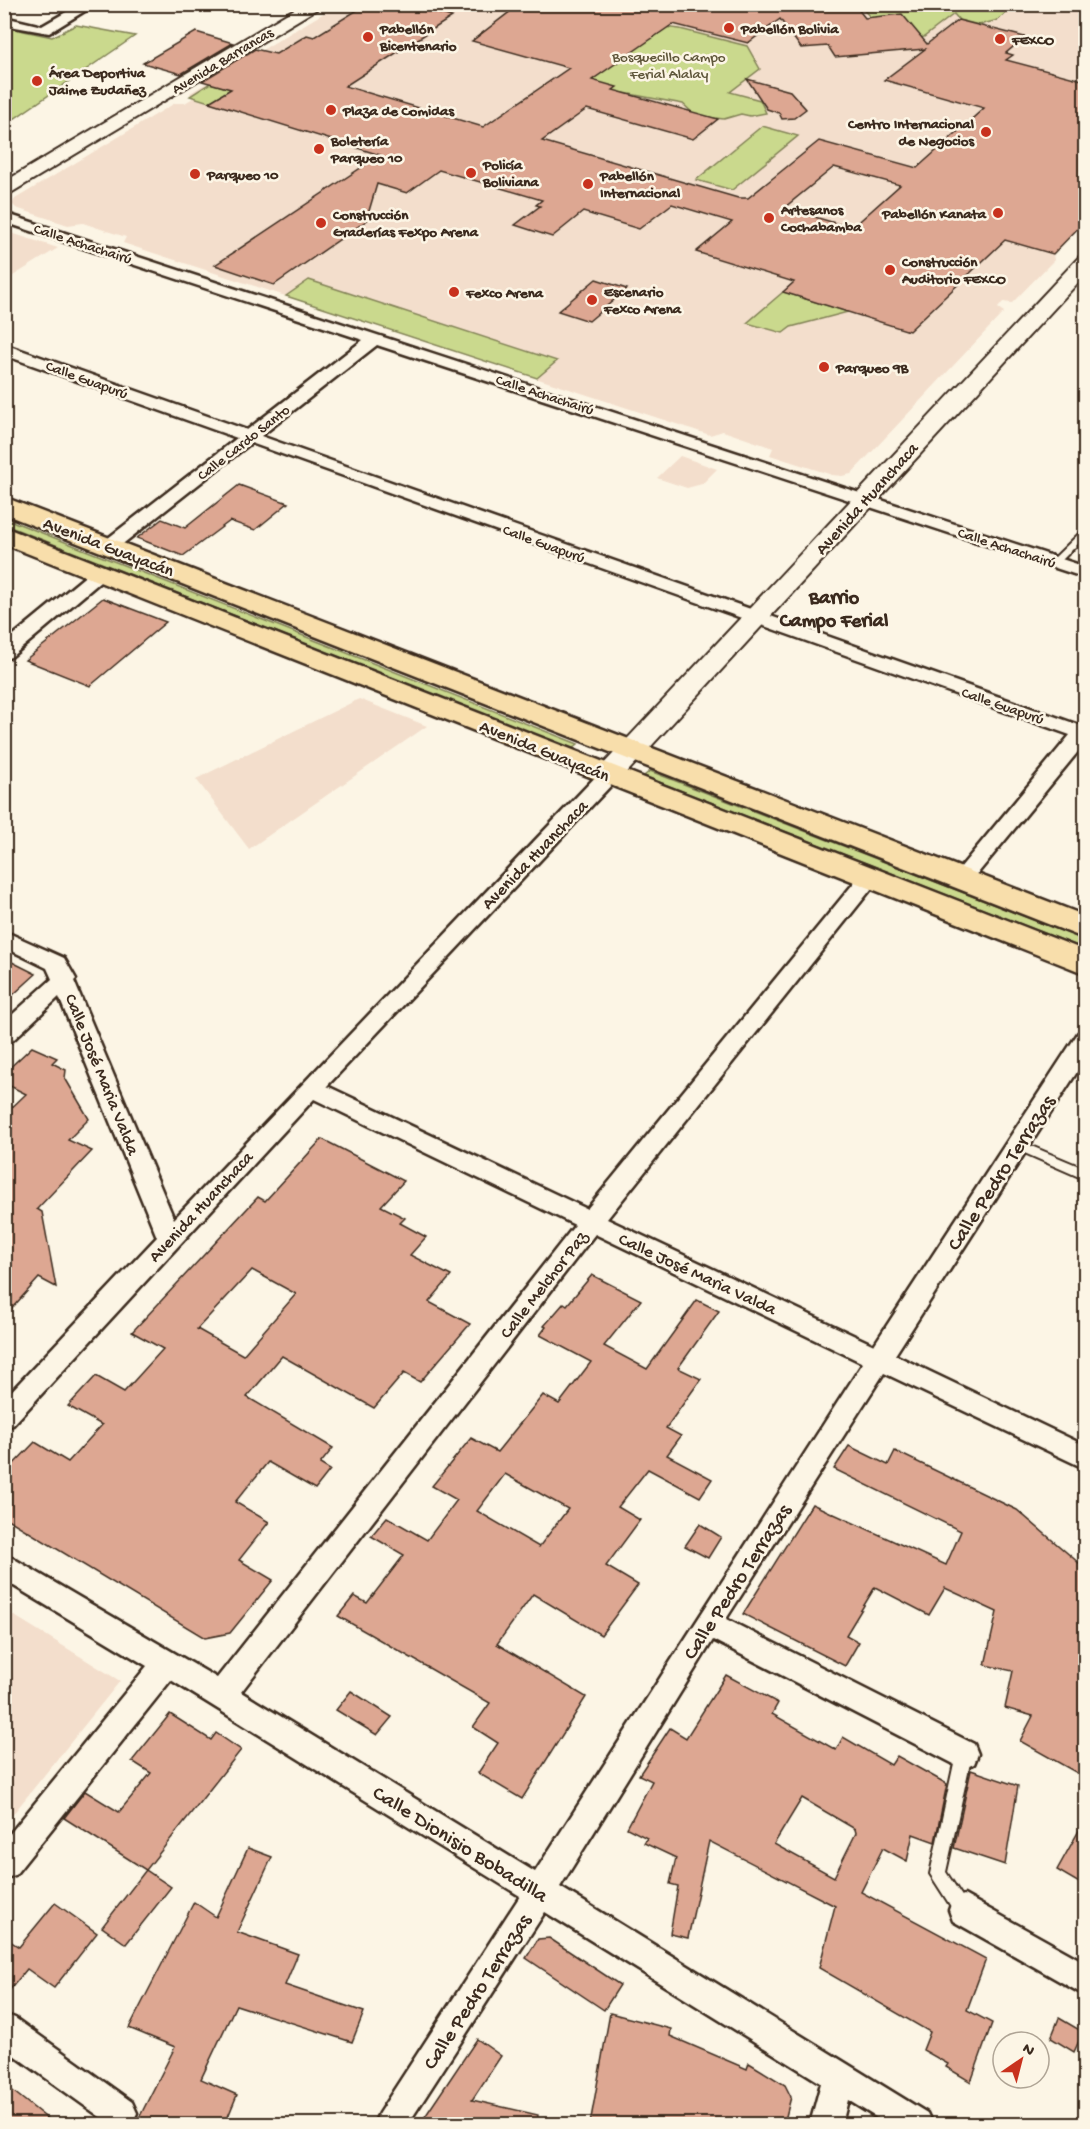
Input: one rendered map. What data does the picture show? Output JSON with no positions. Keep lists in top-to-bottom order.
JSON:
{
  "streets": {
    "main road": ["Avenida Guayacán"],
    "street": [
      "Avenida Barrancas",
      "Calle Achachairú",
      "Calle Guapurú",
      "Calle Cardo Santo",
      "Avenida Huanchaca",
      "Calle José Maria Valda",
      "Calle Pedro Terrazas",
      "Calle Melchor Paz",
      "Calle Dionisio Bobadilla"
    ]
  },
  "crossings": [
    ["Calle Achachairú", "Calle Cardo Santo"],
    ["Calle Achachairú", "Avenida Huanchaca"],
    ["Calle Guapurú", "Calle Cardo Santo"],
    ["Calle Guapurú", "Avenida Huanchaca"],
    ["Calle Cardo Santo", "Avenida Guayacán"],
    ["Avenida Huanchaca", "Avenida Guayacán"],
    ["Avenida Huanchaca", "Calle José Maria Valda"],
    ["Avenida Guayacán", "Calle Melchor Paz"],
    ["Calle José Maria Valda", "Calle Pedro Terrazas"],
    ["Calle José Maria Valda", "Calle Melchor Paz"],
    ["Calle Pedro Terrazas", "Calle Dionisio Bobadilla"],
    ["Calle Melchor Paz", "Calle Dionisio Bobadilla"]
  ],
  "districts": ["Barrio Campo Ferial"],
  "parks": ["Bosquecillo Campo Ferial Alalay"],
  "places": [
    "Pabellón Bolivia",
    "Pabellón Bicentenario",
    "FEXCO",
    "Área Deportiva Jaime Zudañez",
    "Plaza de Comidas",
    "Centro Internacional de Negocios",
    "Boletería Parqueo 10",
    "Policía Boliviana",
    "Parqueo 10",
    "Pabellón Internacional",
    "Pabellón Kanata",
    "Artesanos Cochabamba",
    "Construcción Graderías Fexpo Arena",
    "Construcción Auditorio FEXCO",
    "Fexco Arena",
    "Escenario Fexco Arena",
    "Parqueo 9B"
  ],
  "north": "top right"
}
